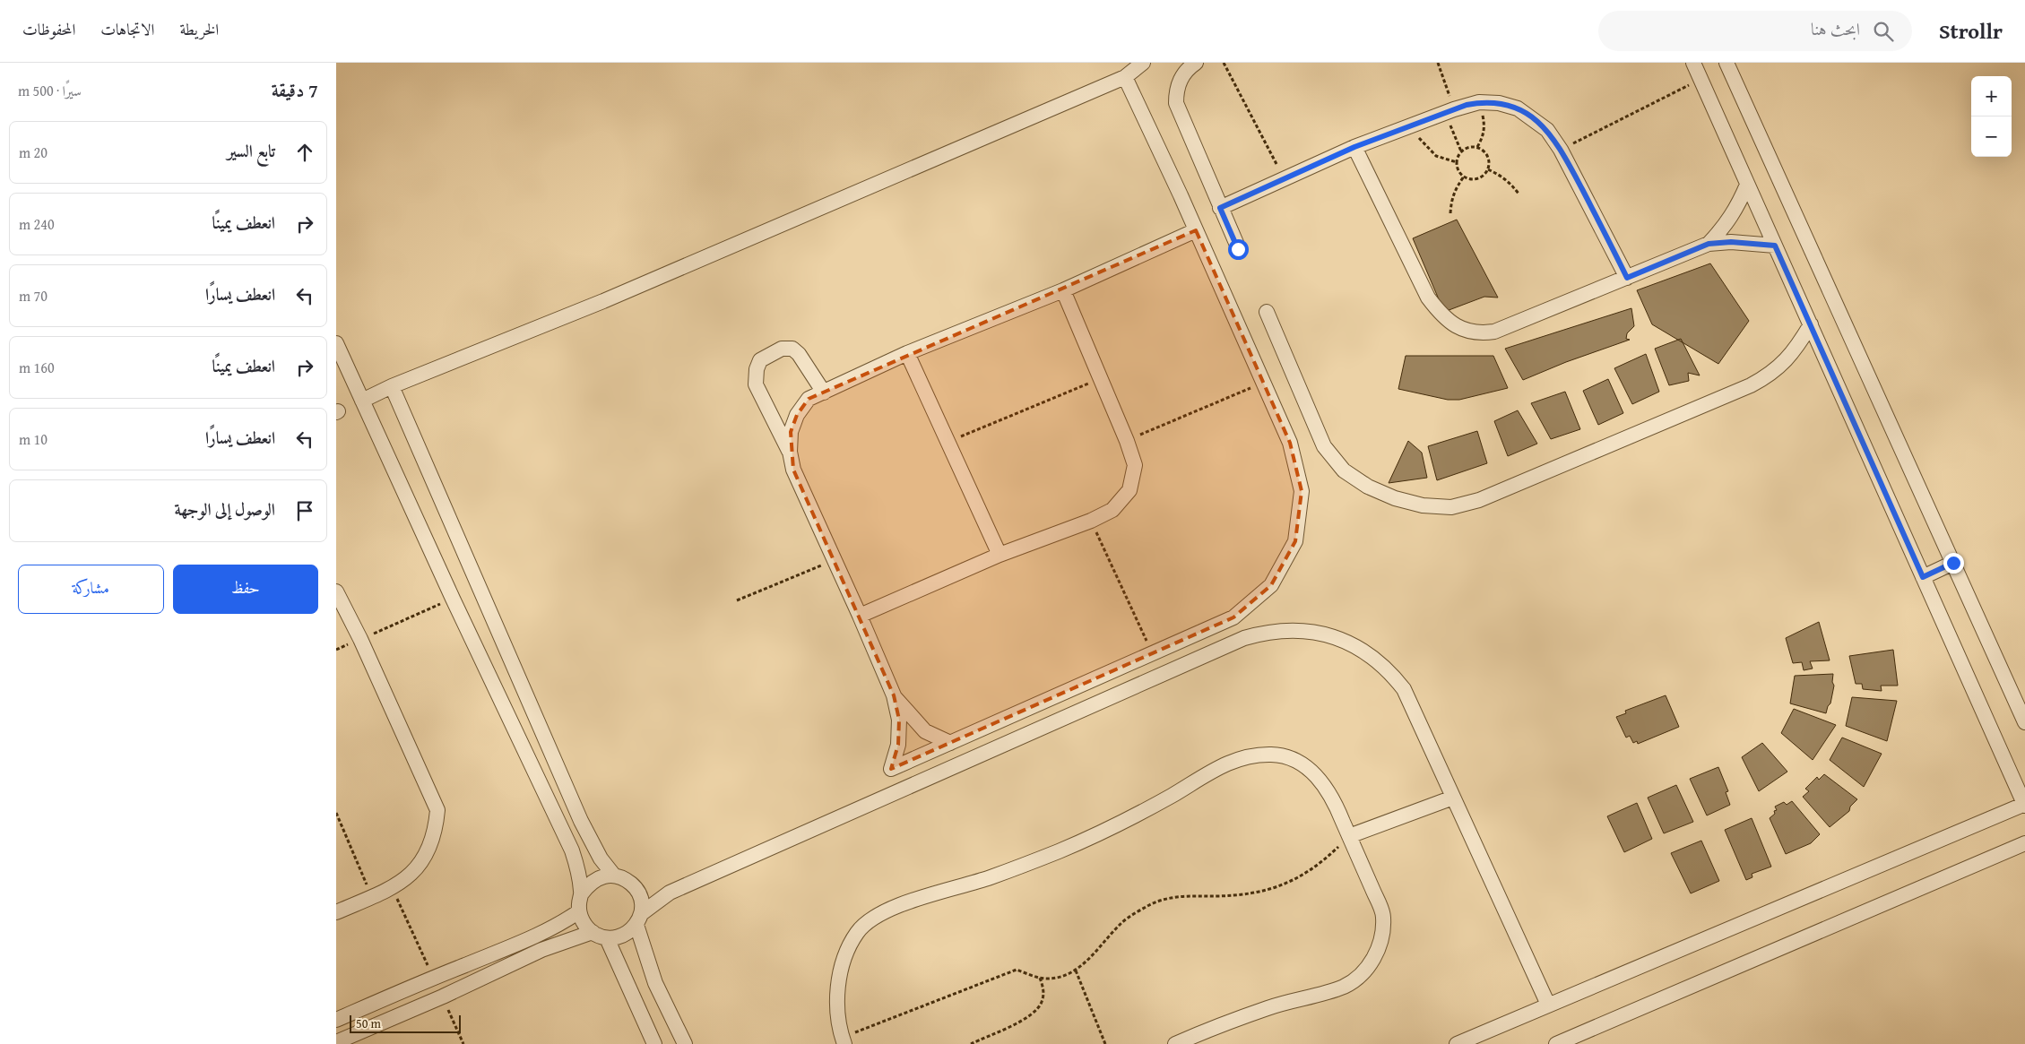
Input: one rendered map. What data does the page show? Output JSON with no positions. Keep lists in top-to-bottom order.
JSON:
{
  "scale_bar": "50 m",
  "page": {
    "header": "Strollr",
    "search": "ابحث هنا",
    "nav": ["الخريطة", "الاتجاهات", "المحفوظات"],
    "heading": ["7 دقيقة", "سيرًا · 500 m"],
    "map_buttons": ["+", "−"],
    "list": [
      ["تابع السير", "20 m"],
      ["انعطف يمينًا", "240 m"],
      ["انعطف يسارًا", "70 m"],
      ["انعطف يمينًا", "160 m"],
      ["انعطف يسارًا", "10 m"],
      "الوصول إلى الوجهة"
    ],
    "buttons": ["حفظ", "مشاركة"],
    "scale": "50 m"
  }
}
